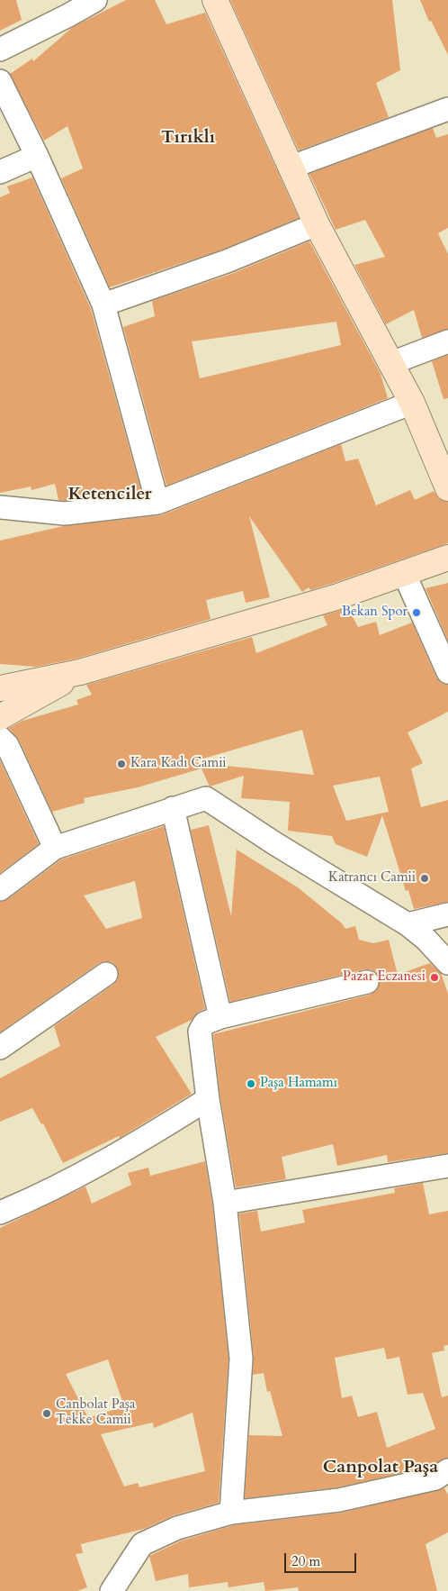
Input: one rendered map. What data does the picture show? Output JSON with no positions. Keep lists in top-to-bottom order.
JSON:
{
  "districts": ["Tırıklı", "Ketenciler", "Canpolat Paşa"],
  "places": [
    "Bekan Spor",
    "Kara Kadı Camii",
    "Katrancı Camii",
    "Pazar Eczanesi",
    "Paşa Hamamı",
    "Canbolat Paşa Tekke Camii"
  ],
  "scale_bar": "20 m"
}
